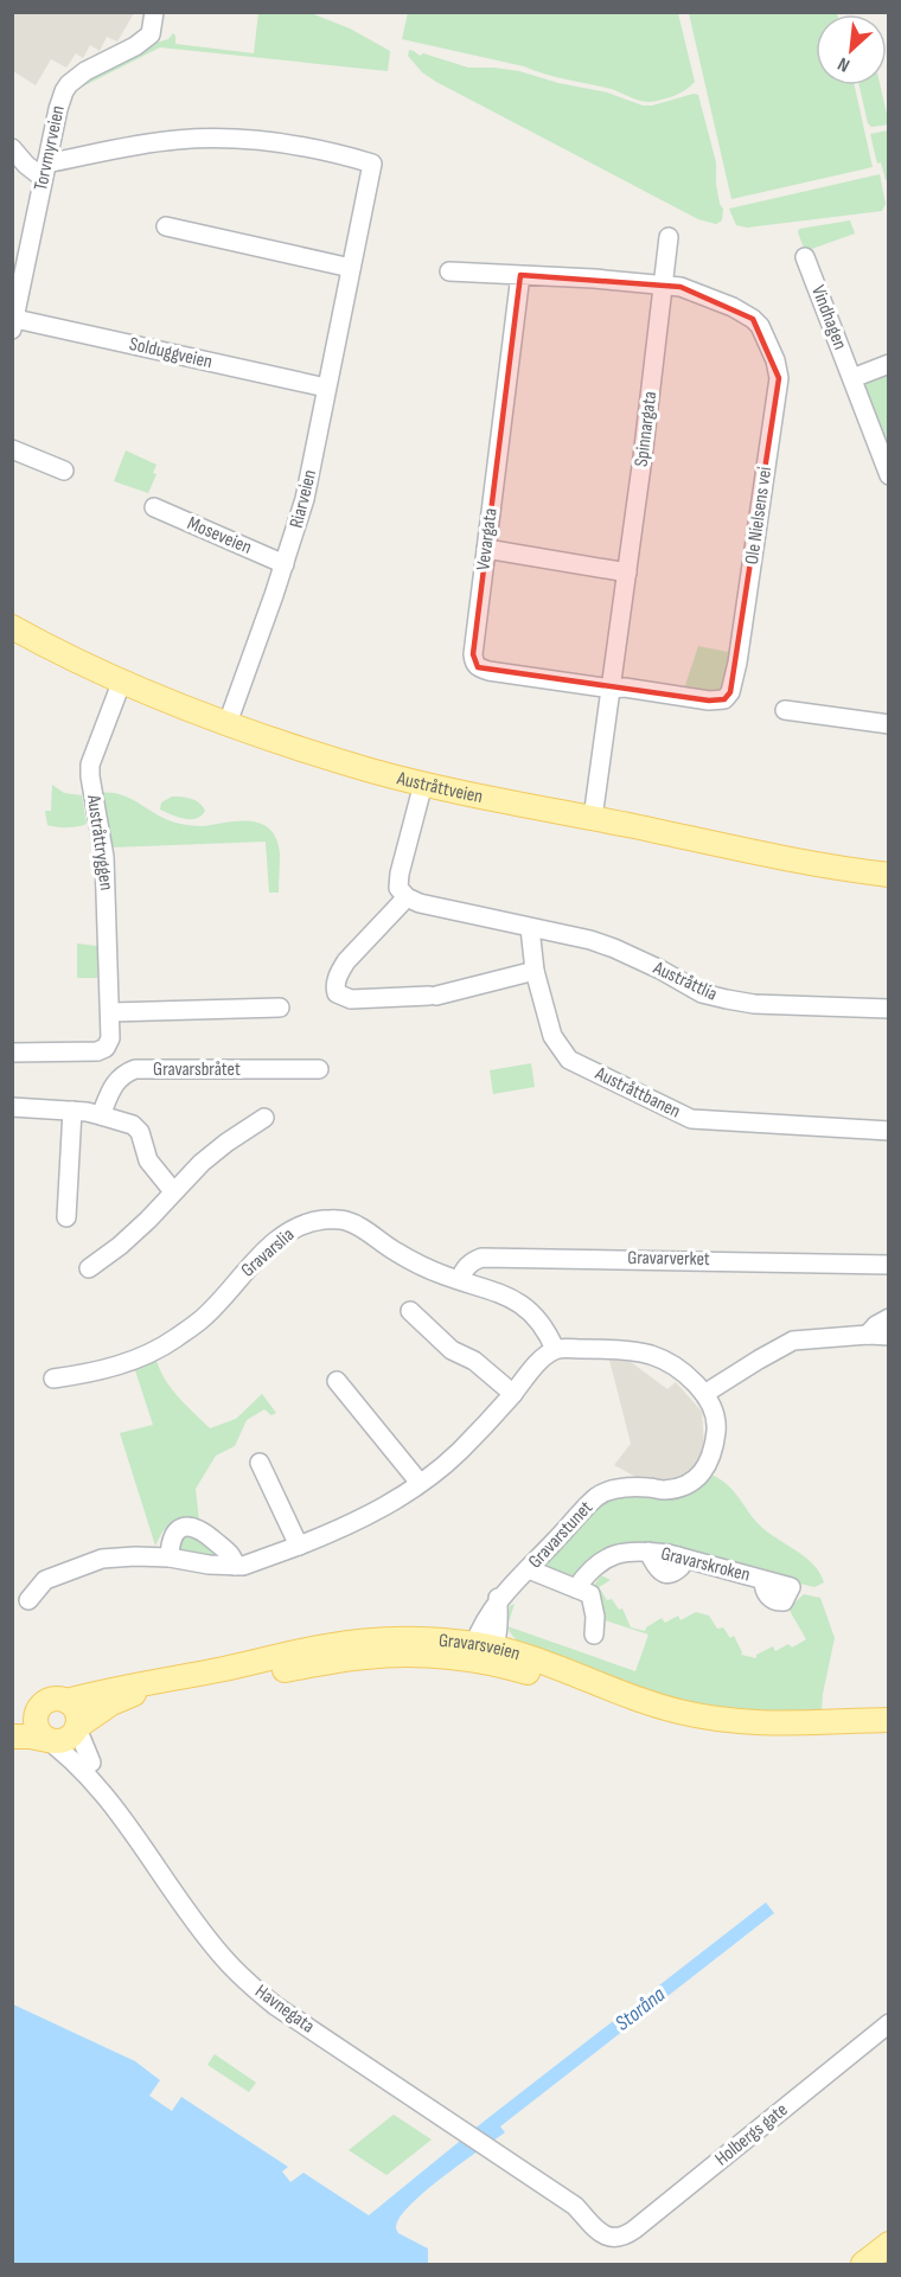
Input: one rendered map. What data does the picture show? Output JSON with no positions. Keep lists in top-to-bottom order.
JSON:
{
  "streets": {
    "main road": ["Austråttveien", "Gravarsveien"],
    "street": [
      "Torvmyrveien",
      "Vindhagen",
      "Solduggveien",
      "Spinnargata",
      "Riarveien",
      "Ole Nielsens vei",
      "Moseveien",
      "Vevargata",
      "Austråttryggen",
      "Austråttlia",
      "Gravarsbråtet",
      "Austråttbanen",
      "Gravarslia",
      "Gravarverket",
      "Gravarstunet",
      "Gravarskroken",
      "Havnegata",
      "Holbergs gate"
    ]
  },
  "crossings": [
    ["Torvmyrveien", "Solduggveien"],
    ["Torvmyrveien", "Riarveien"],
    ["Solduggveien", "Riarveien"],
    ["Spinnargata", "Ole Nielsens vei"],
    ["Spinnargata", "Vevargata"],
    ["Spinnargata", "Austråttveien"],
    ["Riarveien", "Moseveien"],
    ["Riarveien", "Austråttveien"],
    ["Ole Nielsens vei", "Vevargata"],
    ["Austråttveien", "Austråttryggen"],
    ["Austråttlia", "Austråttbanen"],
    ["Gravarslia", "Gravarverket"],
    ["Gravarslia", "Gravarstunet"],
    ["Gravarstunet", "Gravarsveien"],
    ["Havnegata", "Holbergs gate"]
  ],
  "water": ["Storåna"],
  "north": "bottom left"
}
